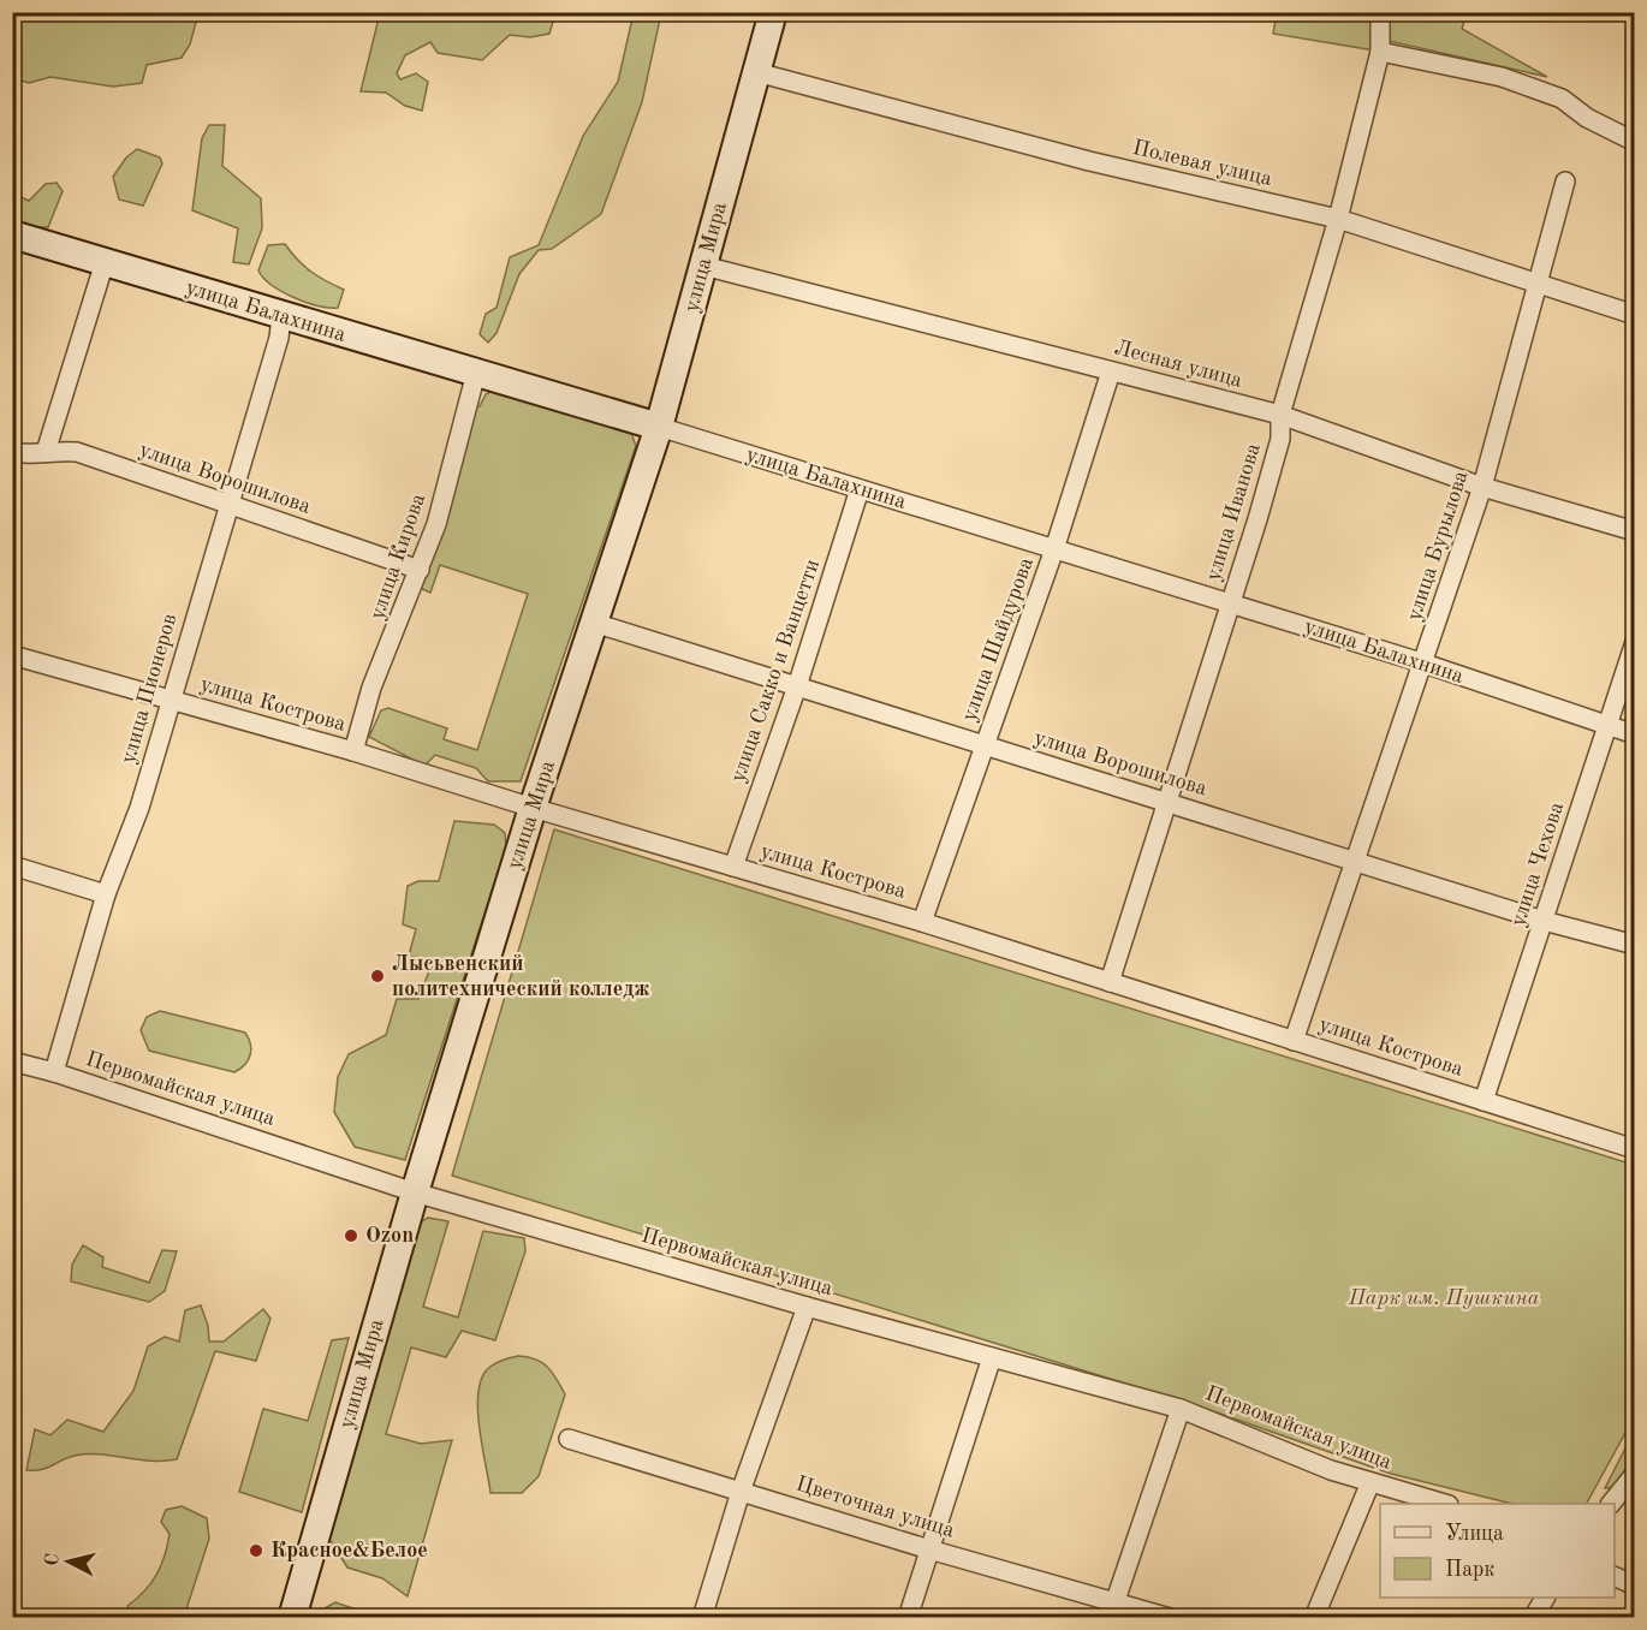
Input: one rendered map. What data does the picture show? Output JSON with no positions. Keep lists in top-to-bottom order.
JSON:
{
  "streets": {
    "street": [
      "Полевая улица",
      "улица Мира",
      "улица Балахнина",
      "Лесная улица",
      "улица Ворошилова",
      "улица Иванова",
      "улица Бурылова",
      "улица Кирова",
      "улица Шайдурова",
      "улица Сакко и Ванцетти",
      "улица Пионеров",
      "улица Кострова",
      "улица Чехова",
      "Первомайская улица",
      "Цветочная улица"
    ]
  },
  "crossings": [
    ["Полевая улица", "улица Мира"],
    ["Полевая улица", "улица Иванова"],
    ["Полевая улица", "улица Бурылова"],
    ["улица Мира", "улица Балахнина"],
    ["улица Мира", "Лесная улица"],
    ["улица Мира", "улица Ворошилова"],
    ["улица Мира", "улица Кострова"],
    ["улица Мира", "Первомайская улица"],
    ["улица Балахнина", "улица Иванова"],
    ["улица Балахнина", "улица Бурылова"],
    ["улица Балахнина", "улица Кирова"],
    ["улица Балахнина", "улица Шайдурова"],
    ["улица Балахнина", "улица Сакко и Ванцетти"],
    ["улица Балахнина", "улица Пионеров"],
    ["улица Балахнина", "улица Чехова"],
    ["Лесная улица", "улица Иванова"],
    ["Лесная улица", "улица Бурылова"],
    ["Лесная улица", "улица Шайдурова"],
    ["улица Ворошилова", "улица Иванова"],
    ["улица Ворошилова", "улица Бурылова"],
    ["улица Ворошилова", "улица Кирова"],
    ["улица Ворошилова", "улица Шайдурова"],
    ["улица Ворошилова", "улица Сакко и Ванцетти"],
    ["улица Ворошилова", "улица Пионеров"],
    ["улица Ворошилова", "улица Чехова"],
    ["улица Иванова", "улица Кострова"],
    ["улица Бурылова", "улица Кострова"],
    ["улица Кирова", "улица Кострова"],
    ["улица Шайдурова", "улица Кострова"],
    ["улица Сакко и Ванцетти", "улица Кострова"],
    ["улица Пионеров", "улица Кострова"],
    ["улица Пионеров", "Первомайская улица"],
    ["улица Кострова", "улица Чехова"]
  ],
  "parks": ["Парк им. Пушкина"],
  "places": ["Лысьвенский политехнический колледж", "Ozon", "Красное&Белое"],
  "legend": ["Улица", "Парк"],
  "north": "left"
}
